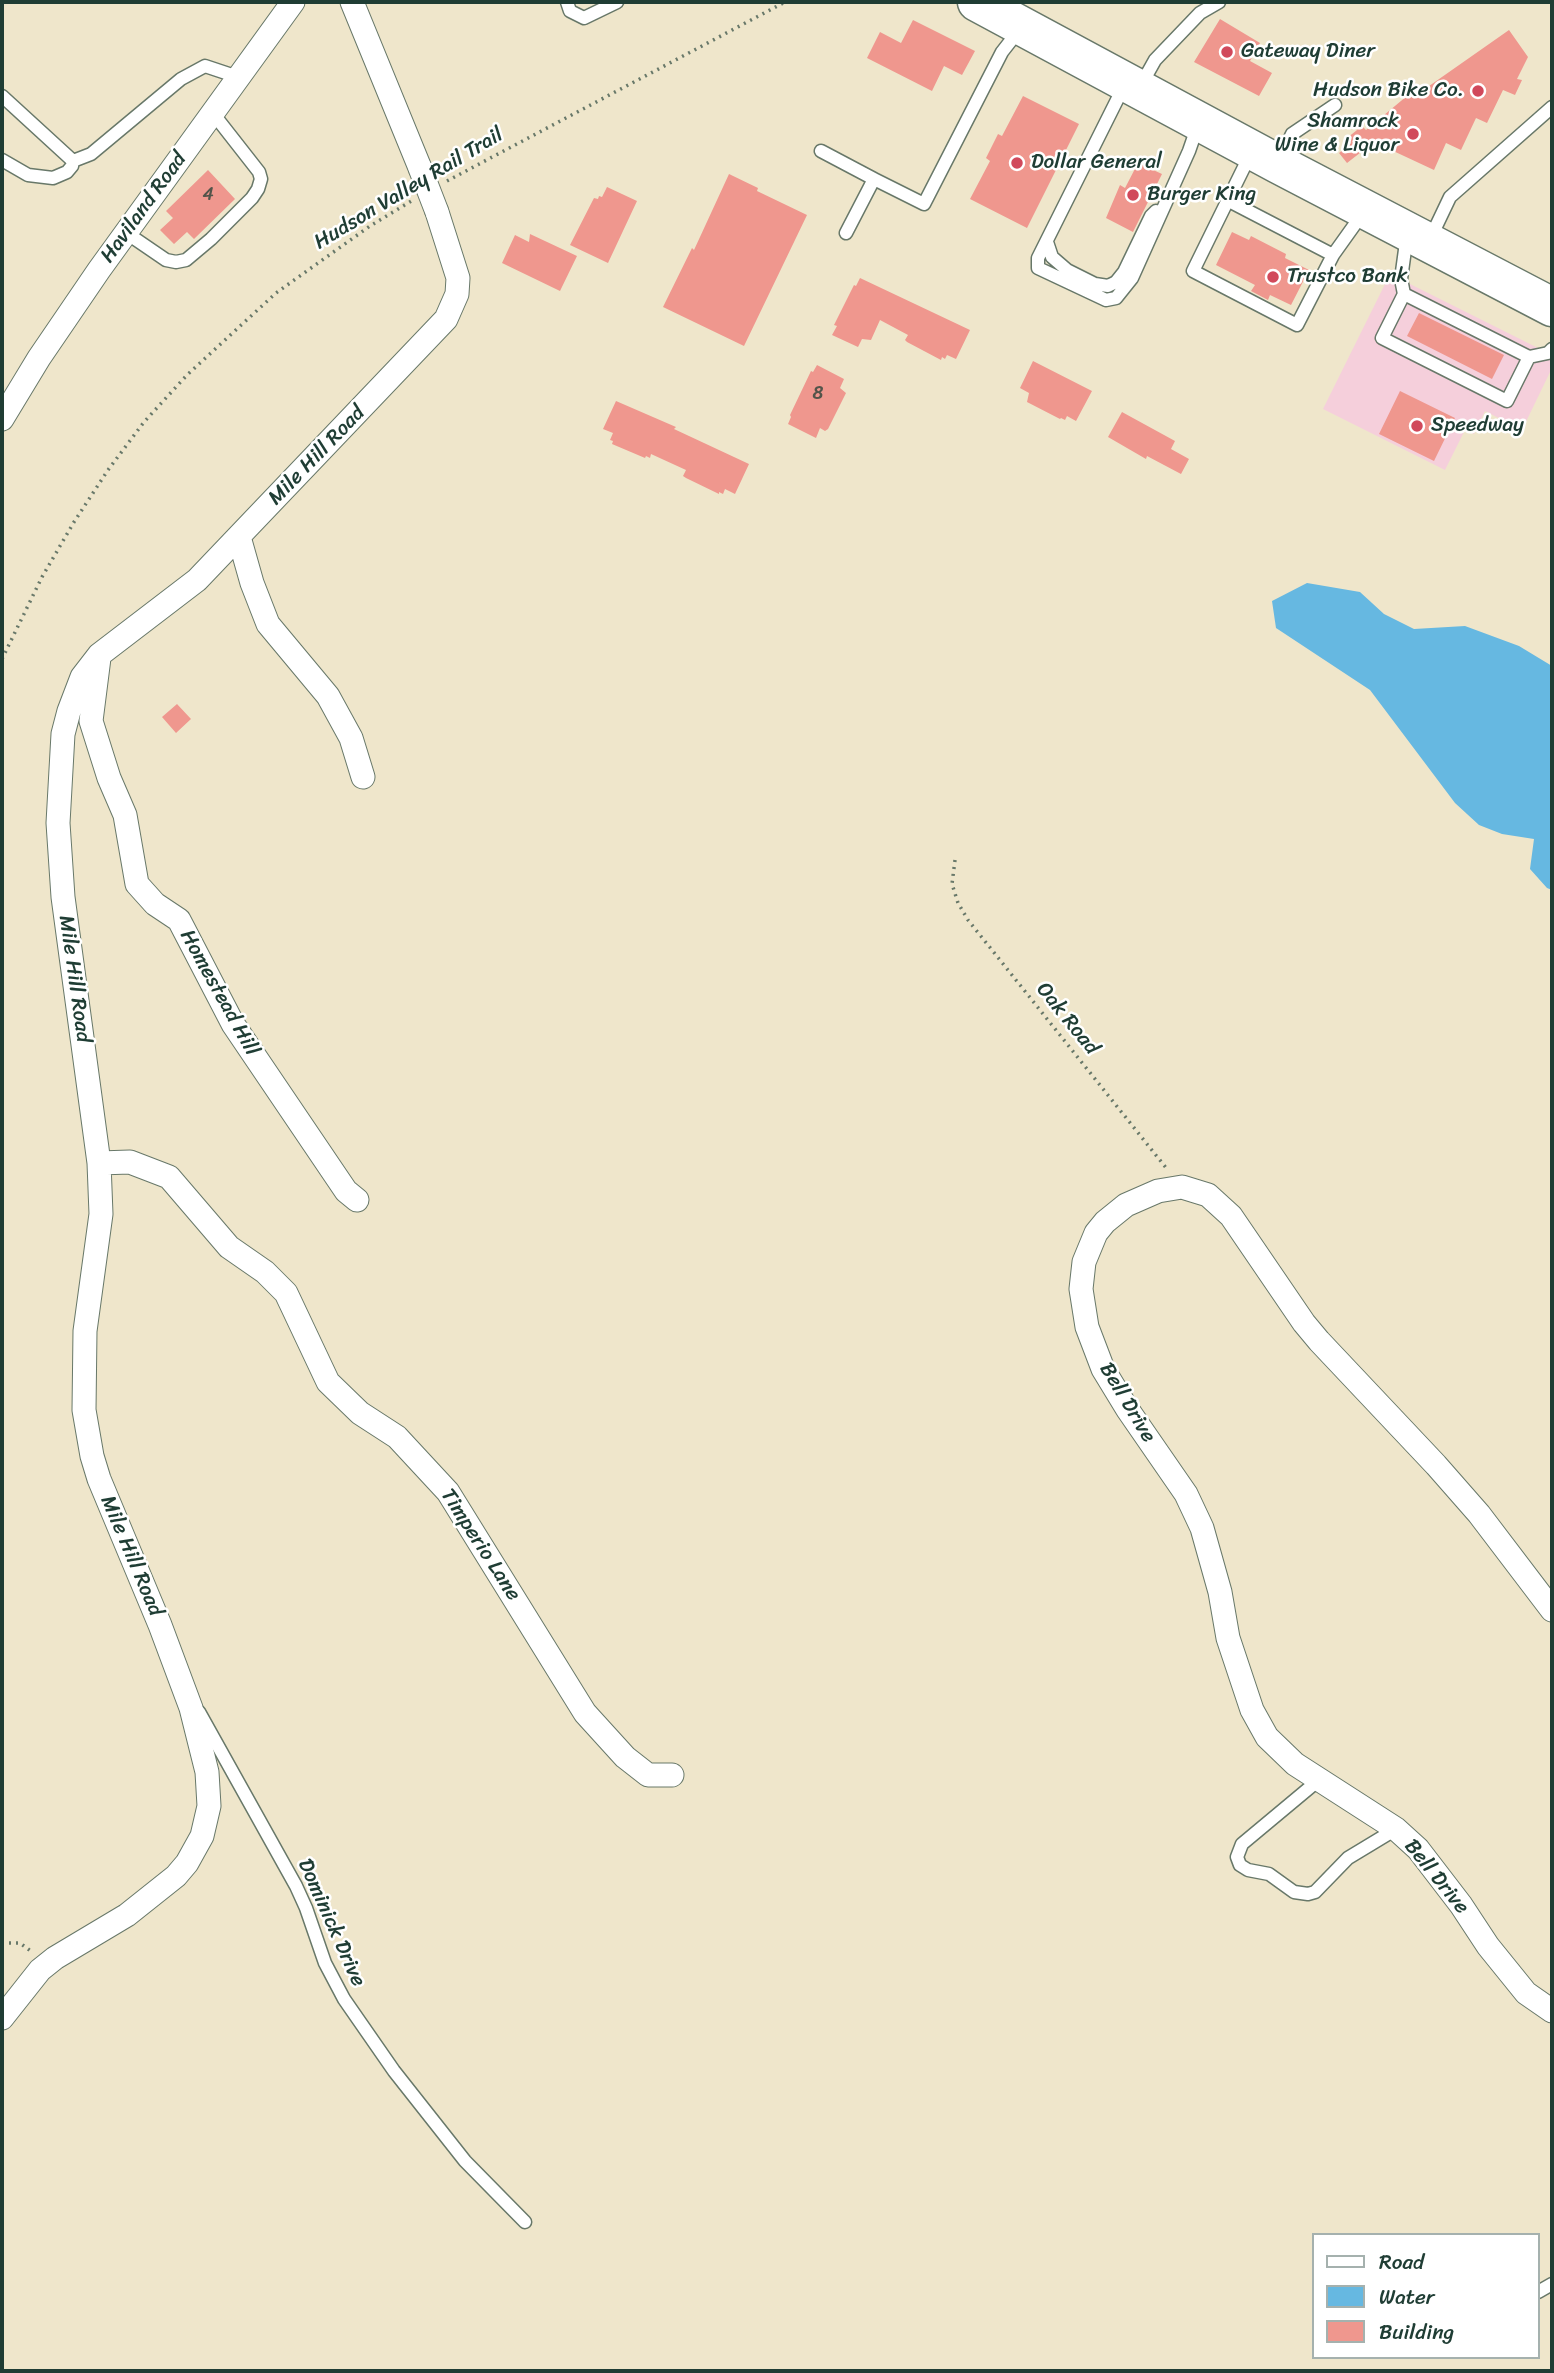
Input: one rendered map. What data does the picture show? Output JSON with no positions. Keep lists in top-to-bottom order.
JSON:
{
  "streets": {
    "street": [
      "Haviland Road",
      "Mile Hill Road",
      "Homestead Hill",
      "Bell Drive",
      "Timperio Lane"
    ],
    "lane": ["Dominick Drive"],
    "path": ["Hudson Valley Rail Trail", "Oak Road"]
  },
  "crossings": [
    ["Mile Hill Road", "Homestead Hill"],
    ["Mile Hill Road", "Timperio Lane"],
    ["Mile Hill Road", "Dominick Drive"],
    ["Oak Road", "Bell Drive"]
  ],
  "places": [
    "Gateway Diner",
    "Hudson Bike Co.",
    "Shamrock Wine & Liquor",
    "Dollar General",
    "Burger King",
    "Trustco Bank",
    "Speedway"
  ],
  "house_numbers": ["4", "8"],
  "legend": ["Road", "Water", "Building"]
}
